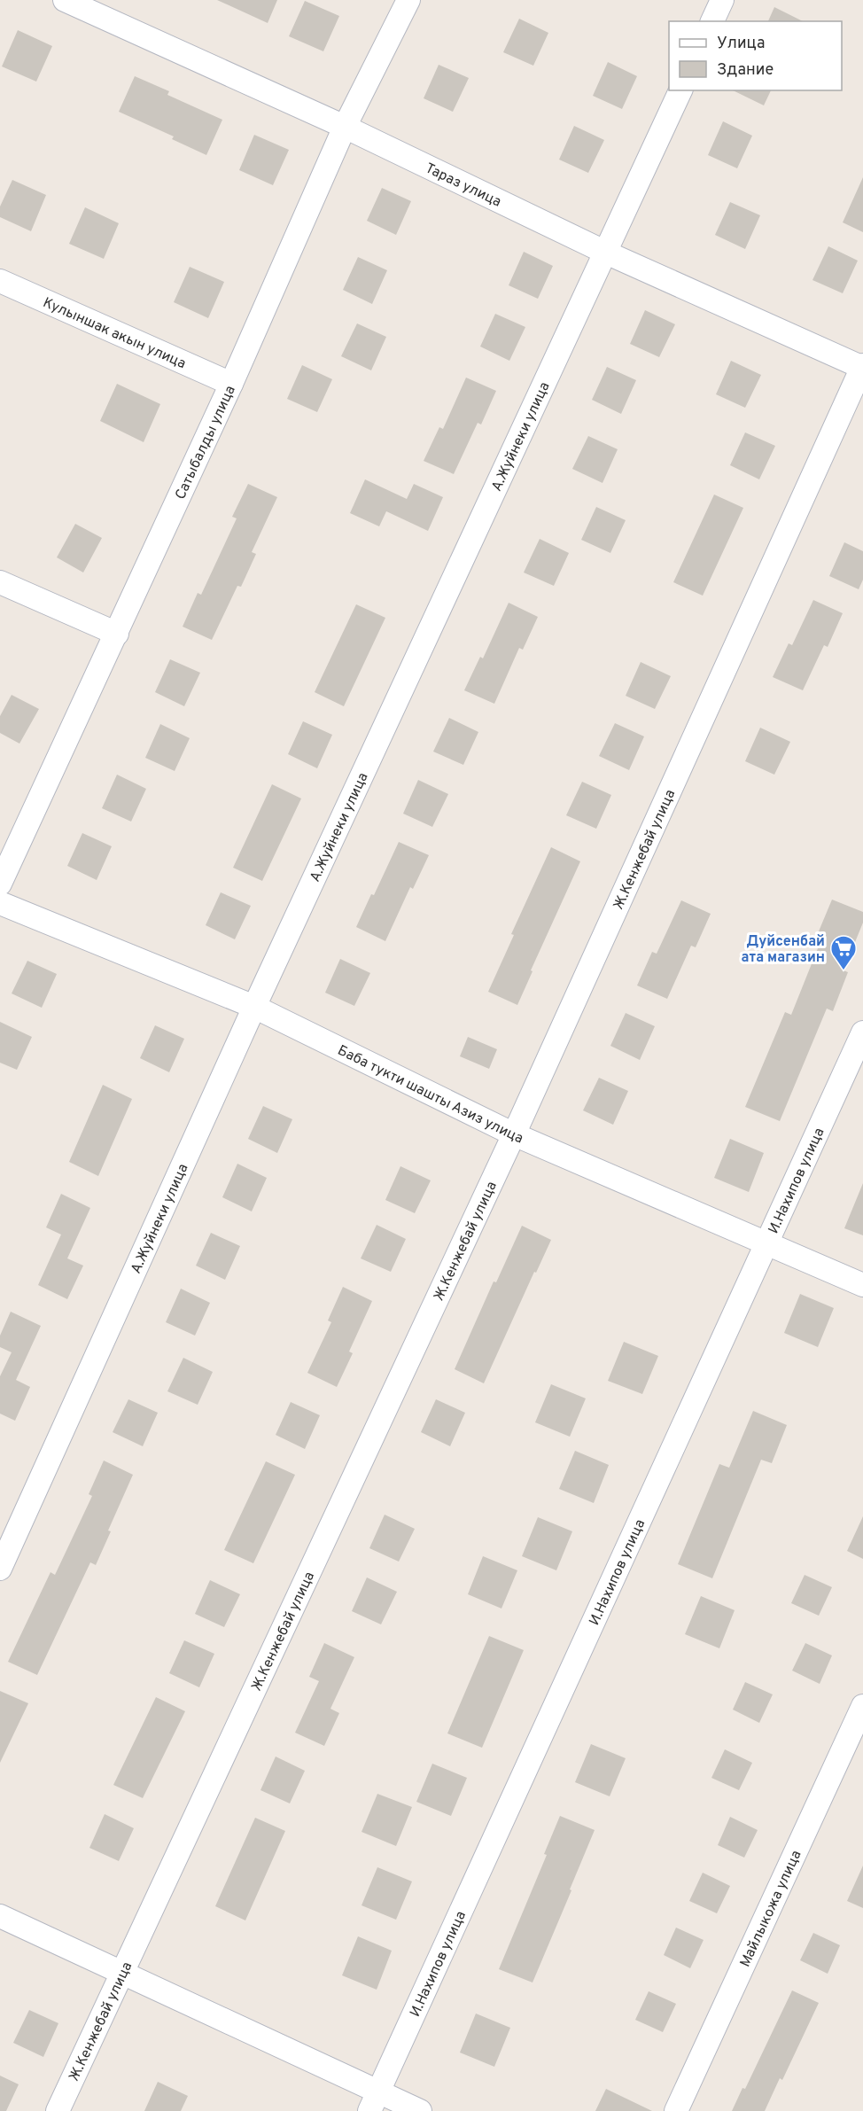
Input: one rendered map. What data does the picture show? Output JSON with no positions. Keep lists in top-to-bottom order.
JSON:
{
  "streets": {
    "street": [
      "Тараз улица",
      "Кулыншак акын улица",
      "А.Жуйнеки улица",
      "Сатыбалды улица",
      "Ж.Кенжебай улица",
      "Баба тукти шашты Азиз улица",
      "И.Нахипов улица",
      "Майлыкожа улица"
    ]
  },
  "crossings": [
    ["Тараз улица", "А.Жуйнеки улица"],
    ["Тараз улица", "Сатыбалды улица"],
    ["Тараз улица", "Ж.Кенжебай улица"],
    ["Кулыншак акын улица", "Сатыбалды улица"],
    ["А.Жуйнеки улица", "Баба тукти шашты Азиз улица"],
    ["Ж.Кенжебай улица", "Баба тукти шашты Азиз улица"],
    ["Баба тукти шашты Азиз улица", "И.Нахипов улица"]
  ],
  "places": {
    "supermarket": ["Дуйсенбай ата магазин"]
  },
  "legend": ["Улица", "Здание"]
}
